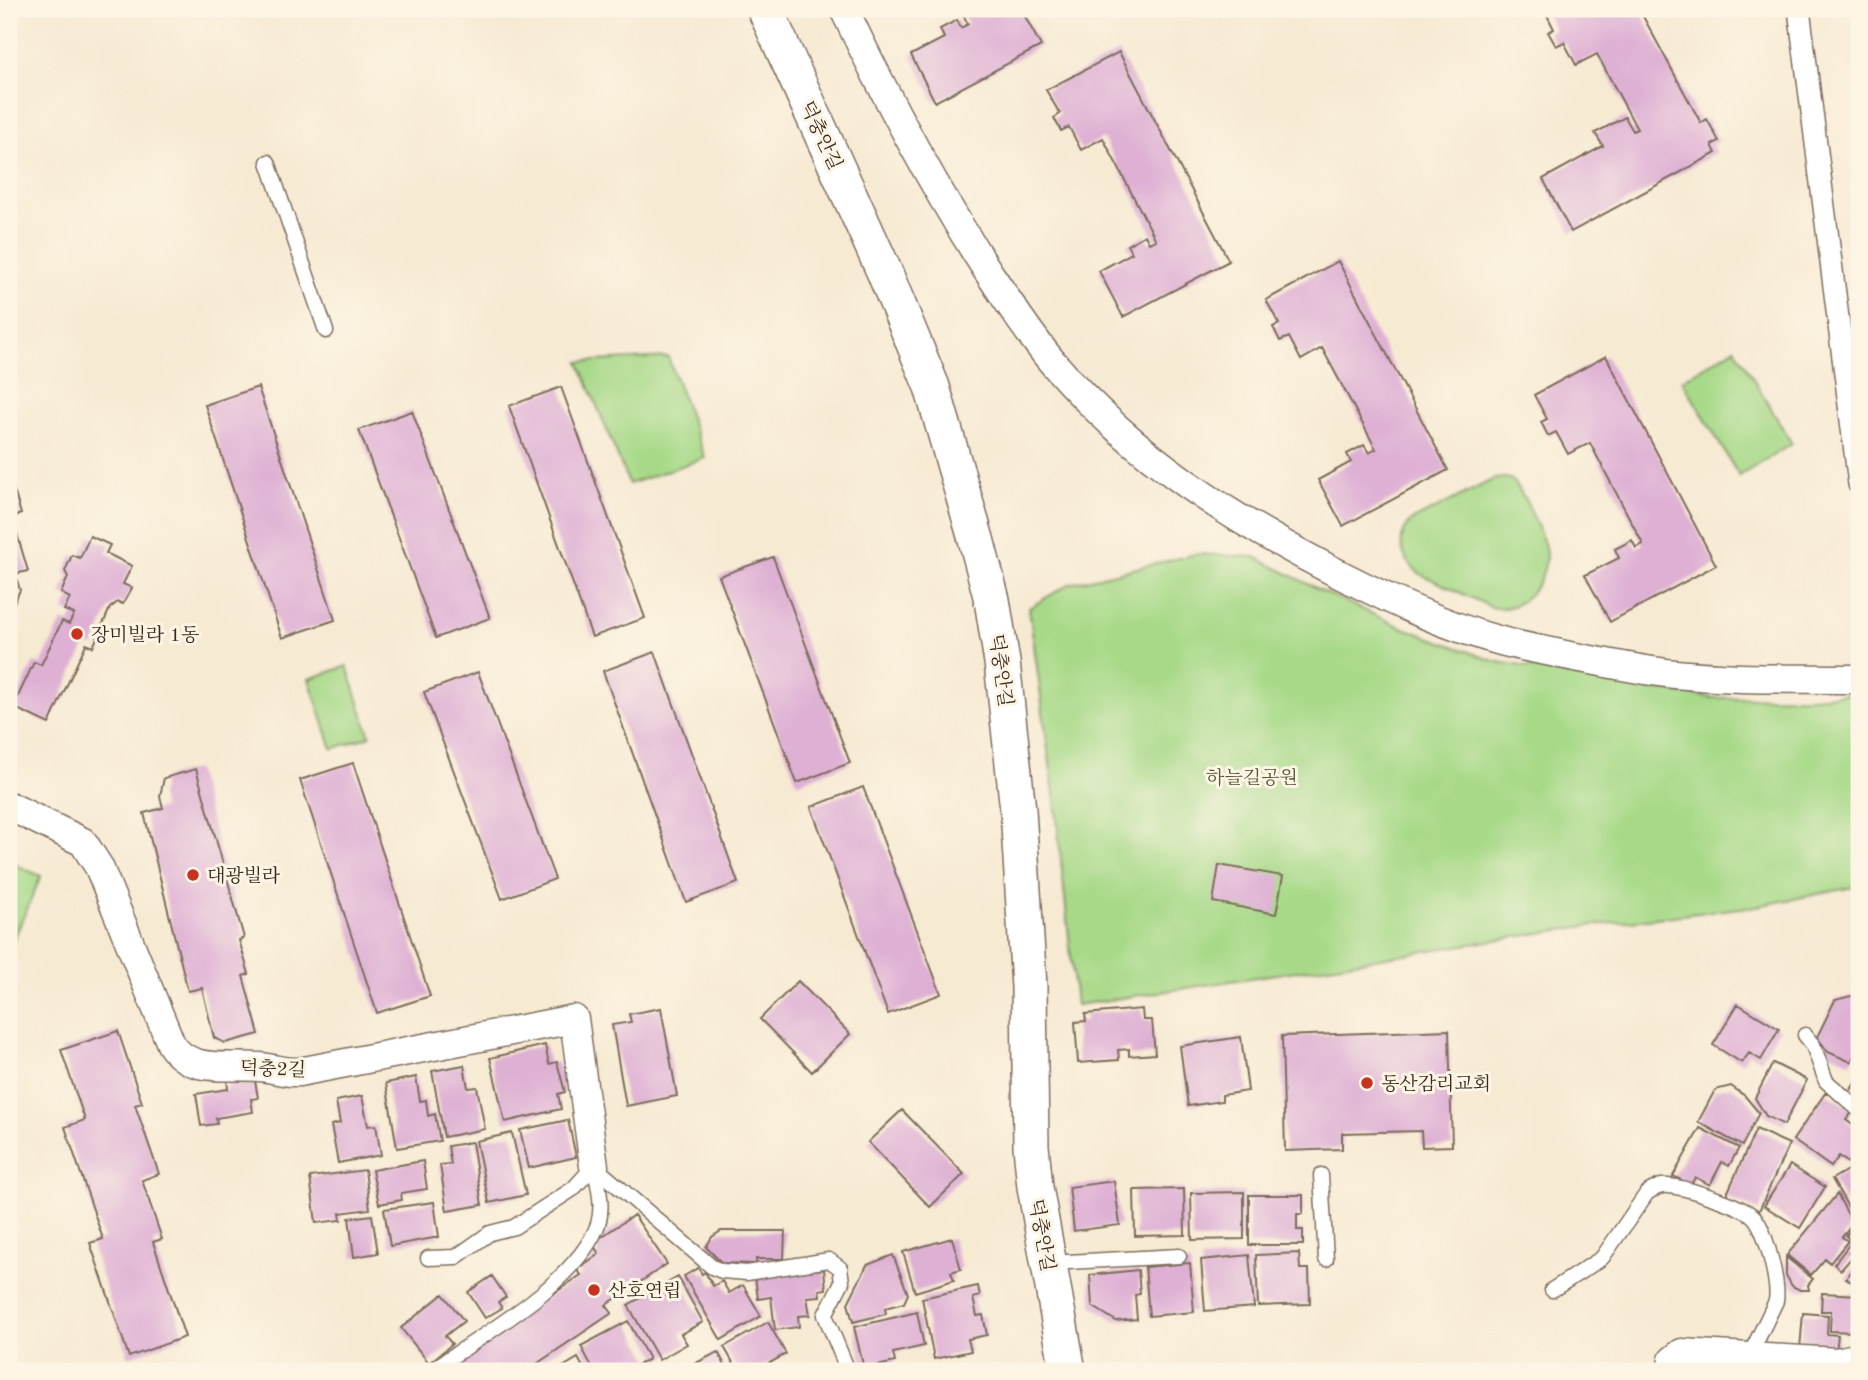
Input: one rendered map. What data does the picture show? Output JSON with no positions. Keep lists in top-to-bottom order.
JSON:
{
  "streets": {
    "street": ["덕충안길", "덕충2길"]
  },
  "parks": ["하늘길공원"],
  "places": [
    "장미빌라 1동",
    "대광빌라",
    "동산감리교회",
    "산호연립"
  ]
}
